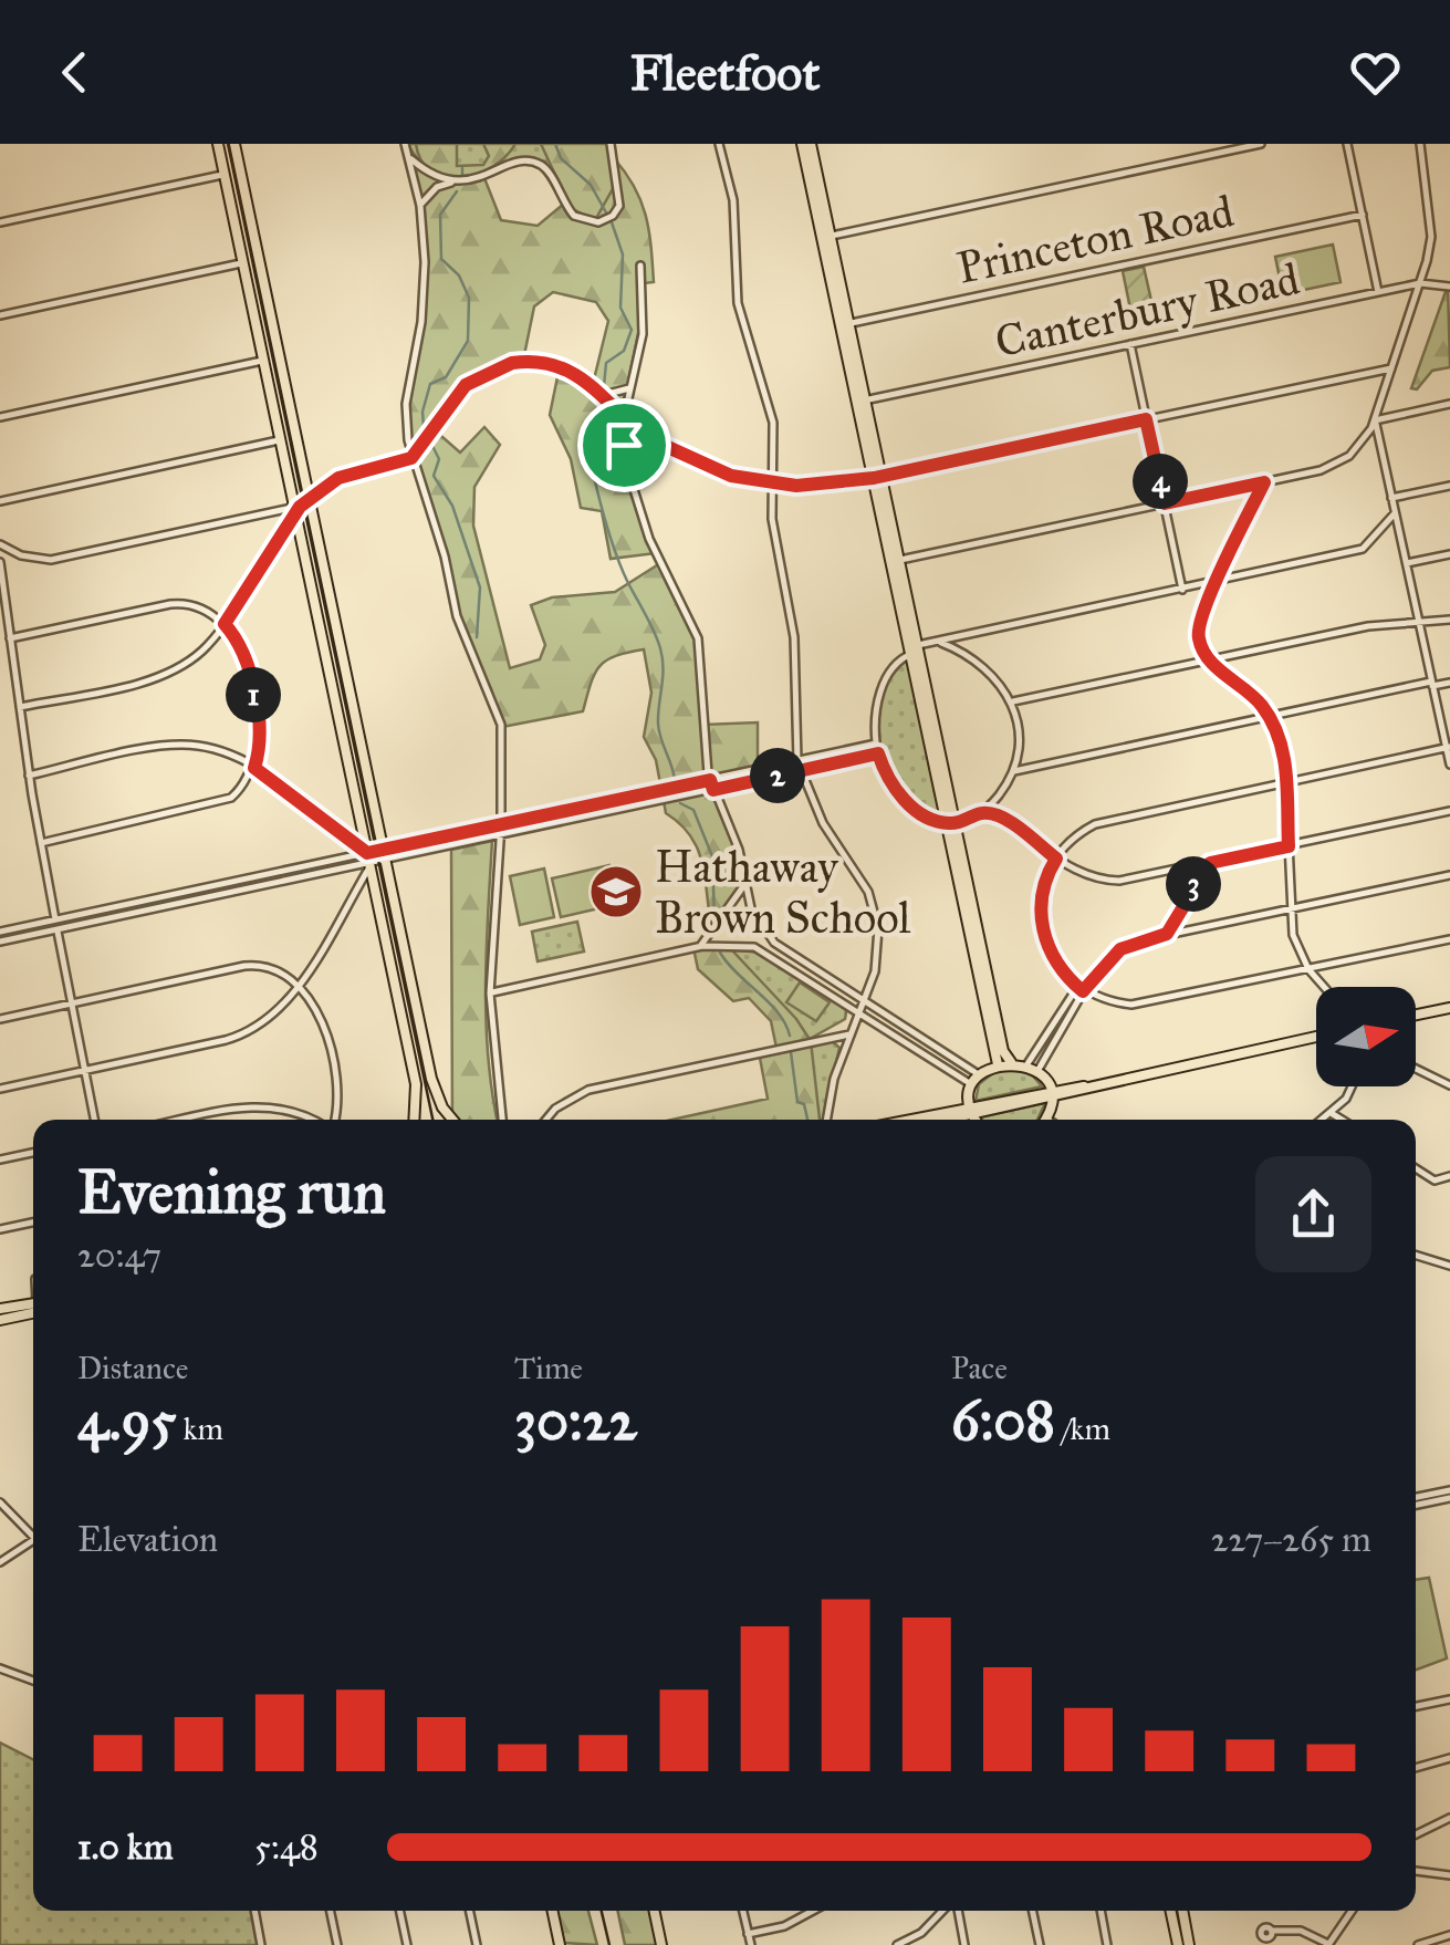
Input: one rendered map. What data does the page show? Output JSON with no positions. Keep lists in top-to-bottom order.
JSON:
{
  "streets": {
    "street": ["Princeton Road", "Canterbury Road"]
  },
  "places": {
    "school or university": ["Hathaway Brown School"]
  },
  "north": "right",
  "page": {
    "header": "Fleetfoot",
    "pins": [
      "4",
      "1",
      "2",
      "3"
    ],
    "heading": ["Evening run", "20:47"],
    "stats": [
      ["Distance", "4.95 km"],
      ["Time", "30:22"],
      ["Pace", "6:08 /km"]
    ],
    "chart": ["Elevation", "227–265 m"],
    "list": [
      {
        "name": "1.0 km",
        "note": "5:48"
      }
    ]
  }
}
